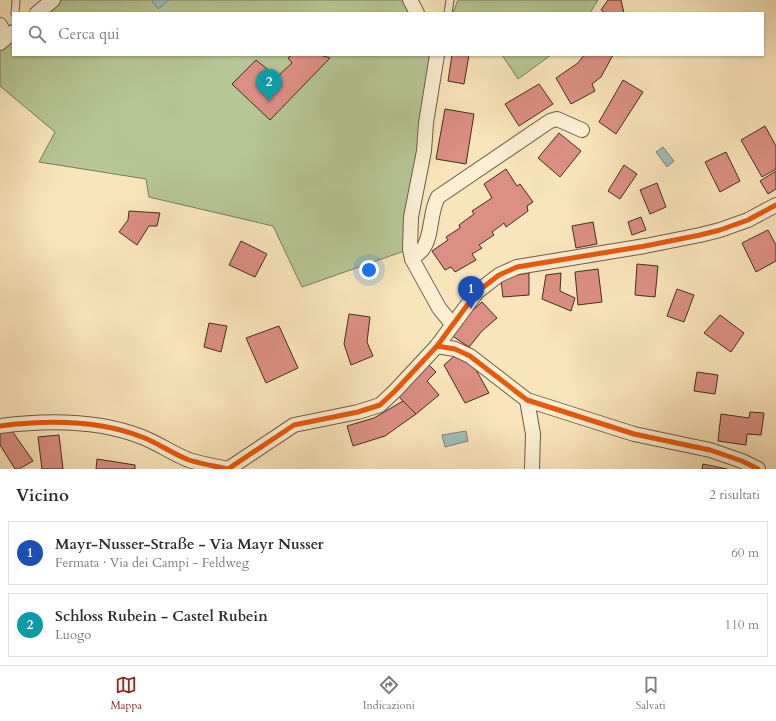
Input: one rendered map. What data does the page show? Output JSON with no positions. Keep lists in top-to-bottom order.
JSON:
{
  "page": {
    "search": "Cerca qui",
    "pins": ["2", "1"],
    "heading": ["Vicino", "2 risultati"],
    "list": [
      {
        "mark": "1",
        "name": "Mayr-Nusser-Straße - Via Mayr Nusser",
        "note": "Fermata · Via dei Campi - Feldweg",
        "value": "60 m"
      },
      {
        "mark": "2",
        "name": "Schloss Rubein - Castel Rubein",
        "note": "Luogo",
        "value": "110 m"
      }
    ],
    "nav": ["Mappa", "Indicazioni", "Salvati"]
  }
}
